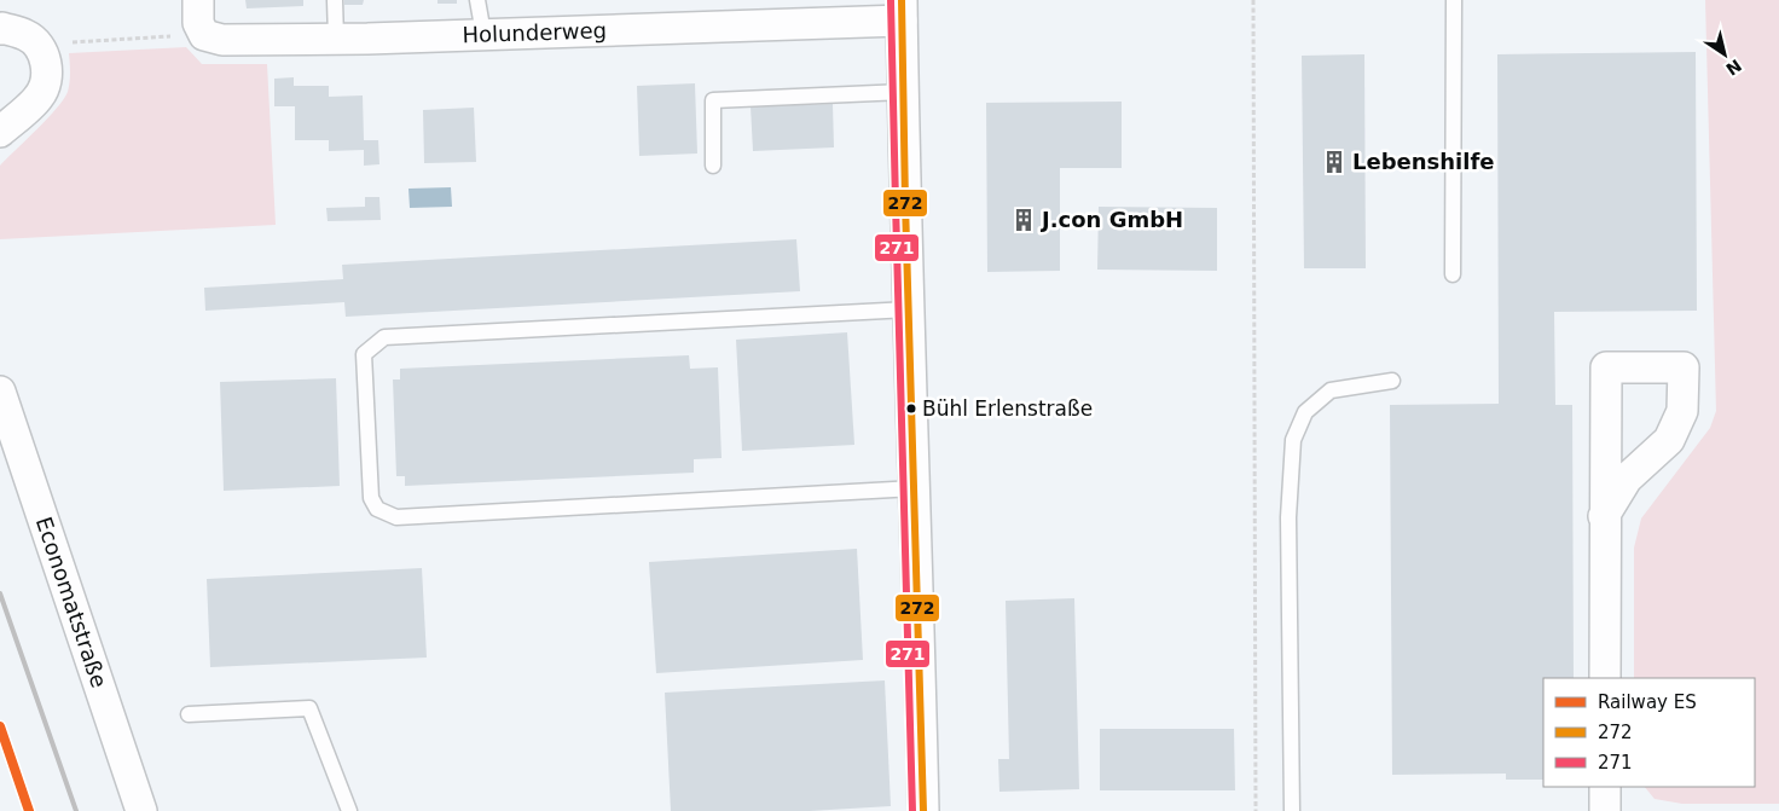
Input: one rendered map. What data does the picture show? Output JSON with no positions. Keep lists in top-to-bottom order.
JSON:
{
  "streets": {
    "street": ["Holunderweg", "Economatstraße"]
  },
  "places": {
    "building": ["Lebenshilfe", "J.con GmbH"],
    "other": ["Bühl Erlenstraße"]
  },
  "lines": ["transit line 272", "transit line 271", "rail line ES"],
  "legend": ["Railway ES", "272", "271"],
  "north": "bottom right"
}
